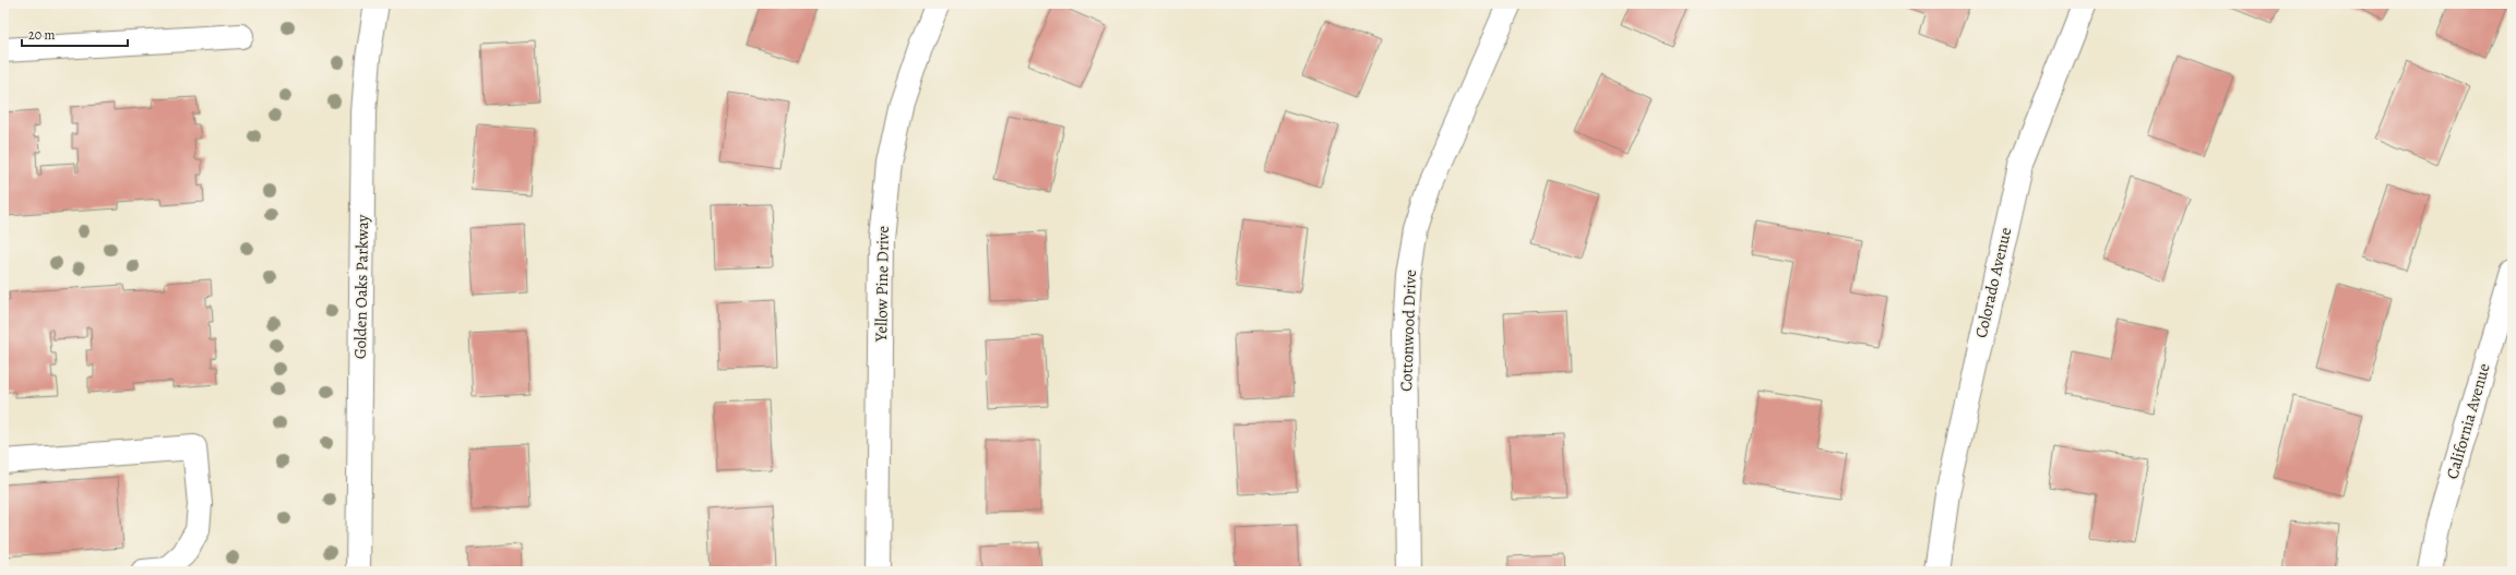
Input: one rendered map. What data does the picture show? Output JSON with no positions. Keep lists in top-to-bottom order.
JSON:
{
  "streets": {
    "street": [
      "Colorado Avenue",
      "Yellow Pine Drive",
      "Golden Oaks Parkway",
      "Cottonwood Drive",
      "California Avenue"
    ]
  },
  "scale_bar": "20 m"
}
